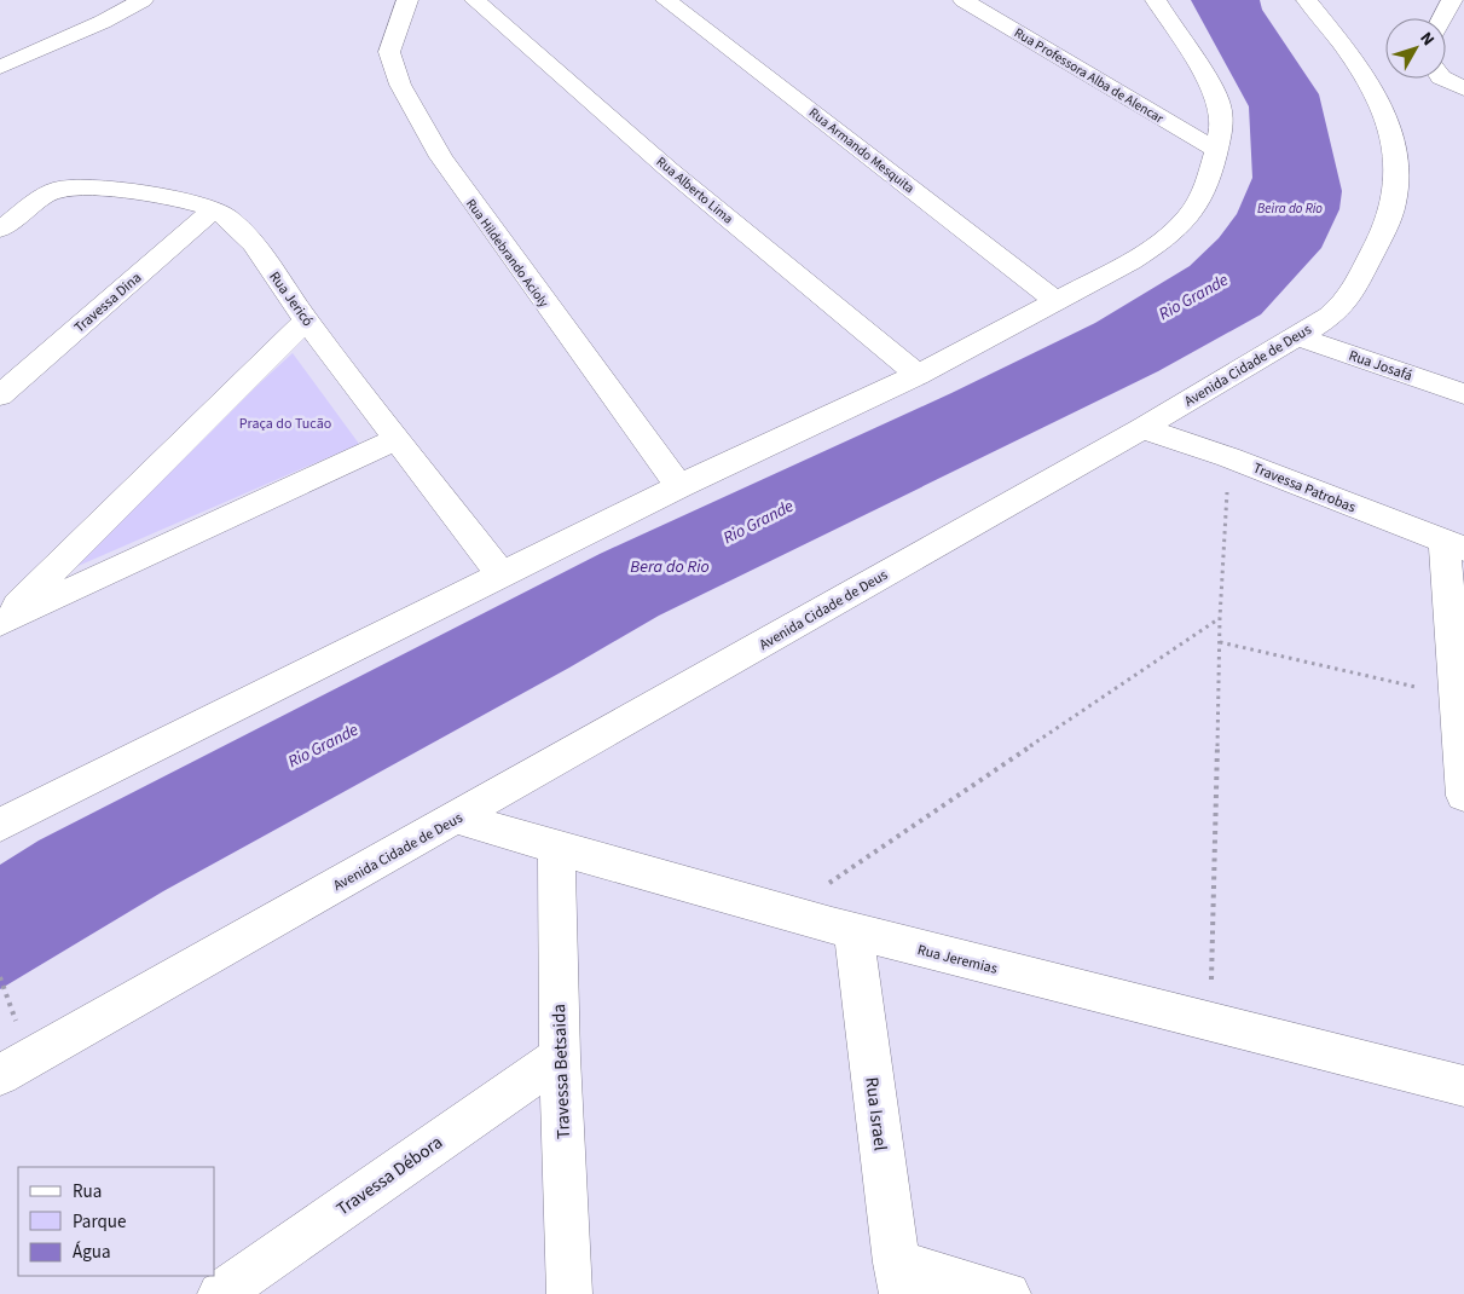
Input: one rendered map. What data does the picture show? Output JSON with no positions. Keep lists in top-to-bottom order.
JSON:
{
  "streets": {
    "street": [
      "Rua Professora Alba de Alencar",
      "Rua Armando Mesquita",
      "Rua Alberto Lima",
      "Rua Hildebrando Acioly",
      "Rua Jericó",
      "Travessa Dina",
      "Avenida Cidade de Deus",
      "Rua Josafá",
      "Travessa Patrobas",
      "Rua Jeremias",
      "Travessa Betsaida",
      "Rua Israel",
      "Travessa Débora"
    ]
  },
  "crossings": [
    ["Rua Jericó", "Travessa Dina"],
    ["Avenida Cidade de Deus", "Rua Josafá"],
    ["Avenida Cidade de Deus", "Travessa Patrobas"],
    ["Avenida Cidade de Deus", "Rua Jeremias"],
    ["Rua Jeremias", "Travessa Betsaida"],
    ["Rua Jeremias", "Rua Israel"],
    ["Travessa Betsaida", "Travessa Débora"]
  ],
  "water": ["Beira do Rio", "Rio Grande", "Bera do Rio"],
  "parks": ["Praça do Tucão"],
  "legend": ["Rua", "Parque", "Água"],
  "north": "top right"
}
